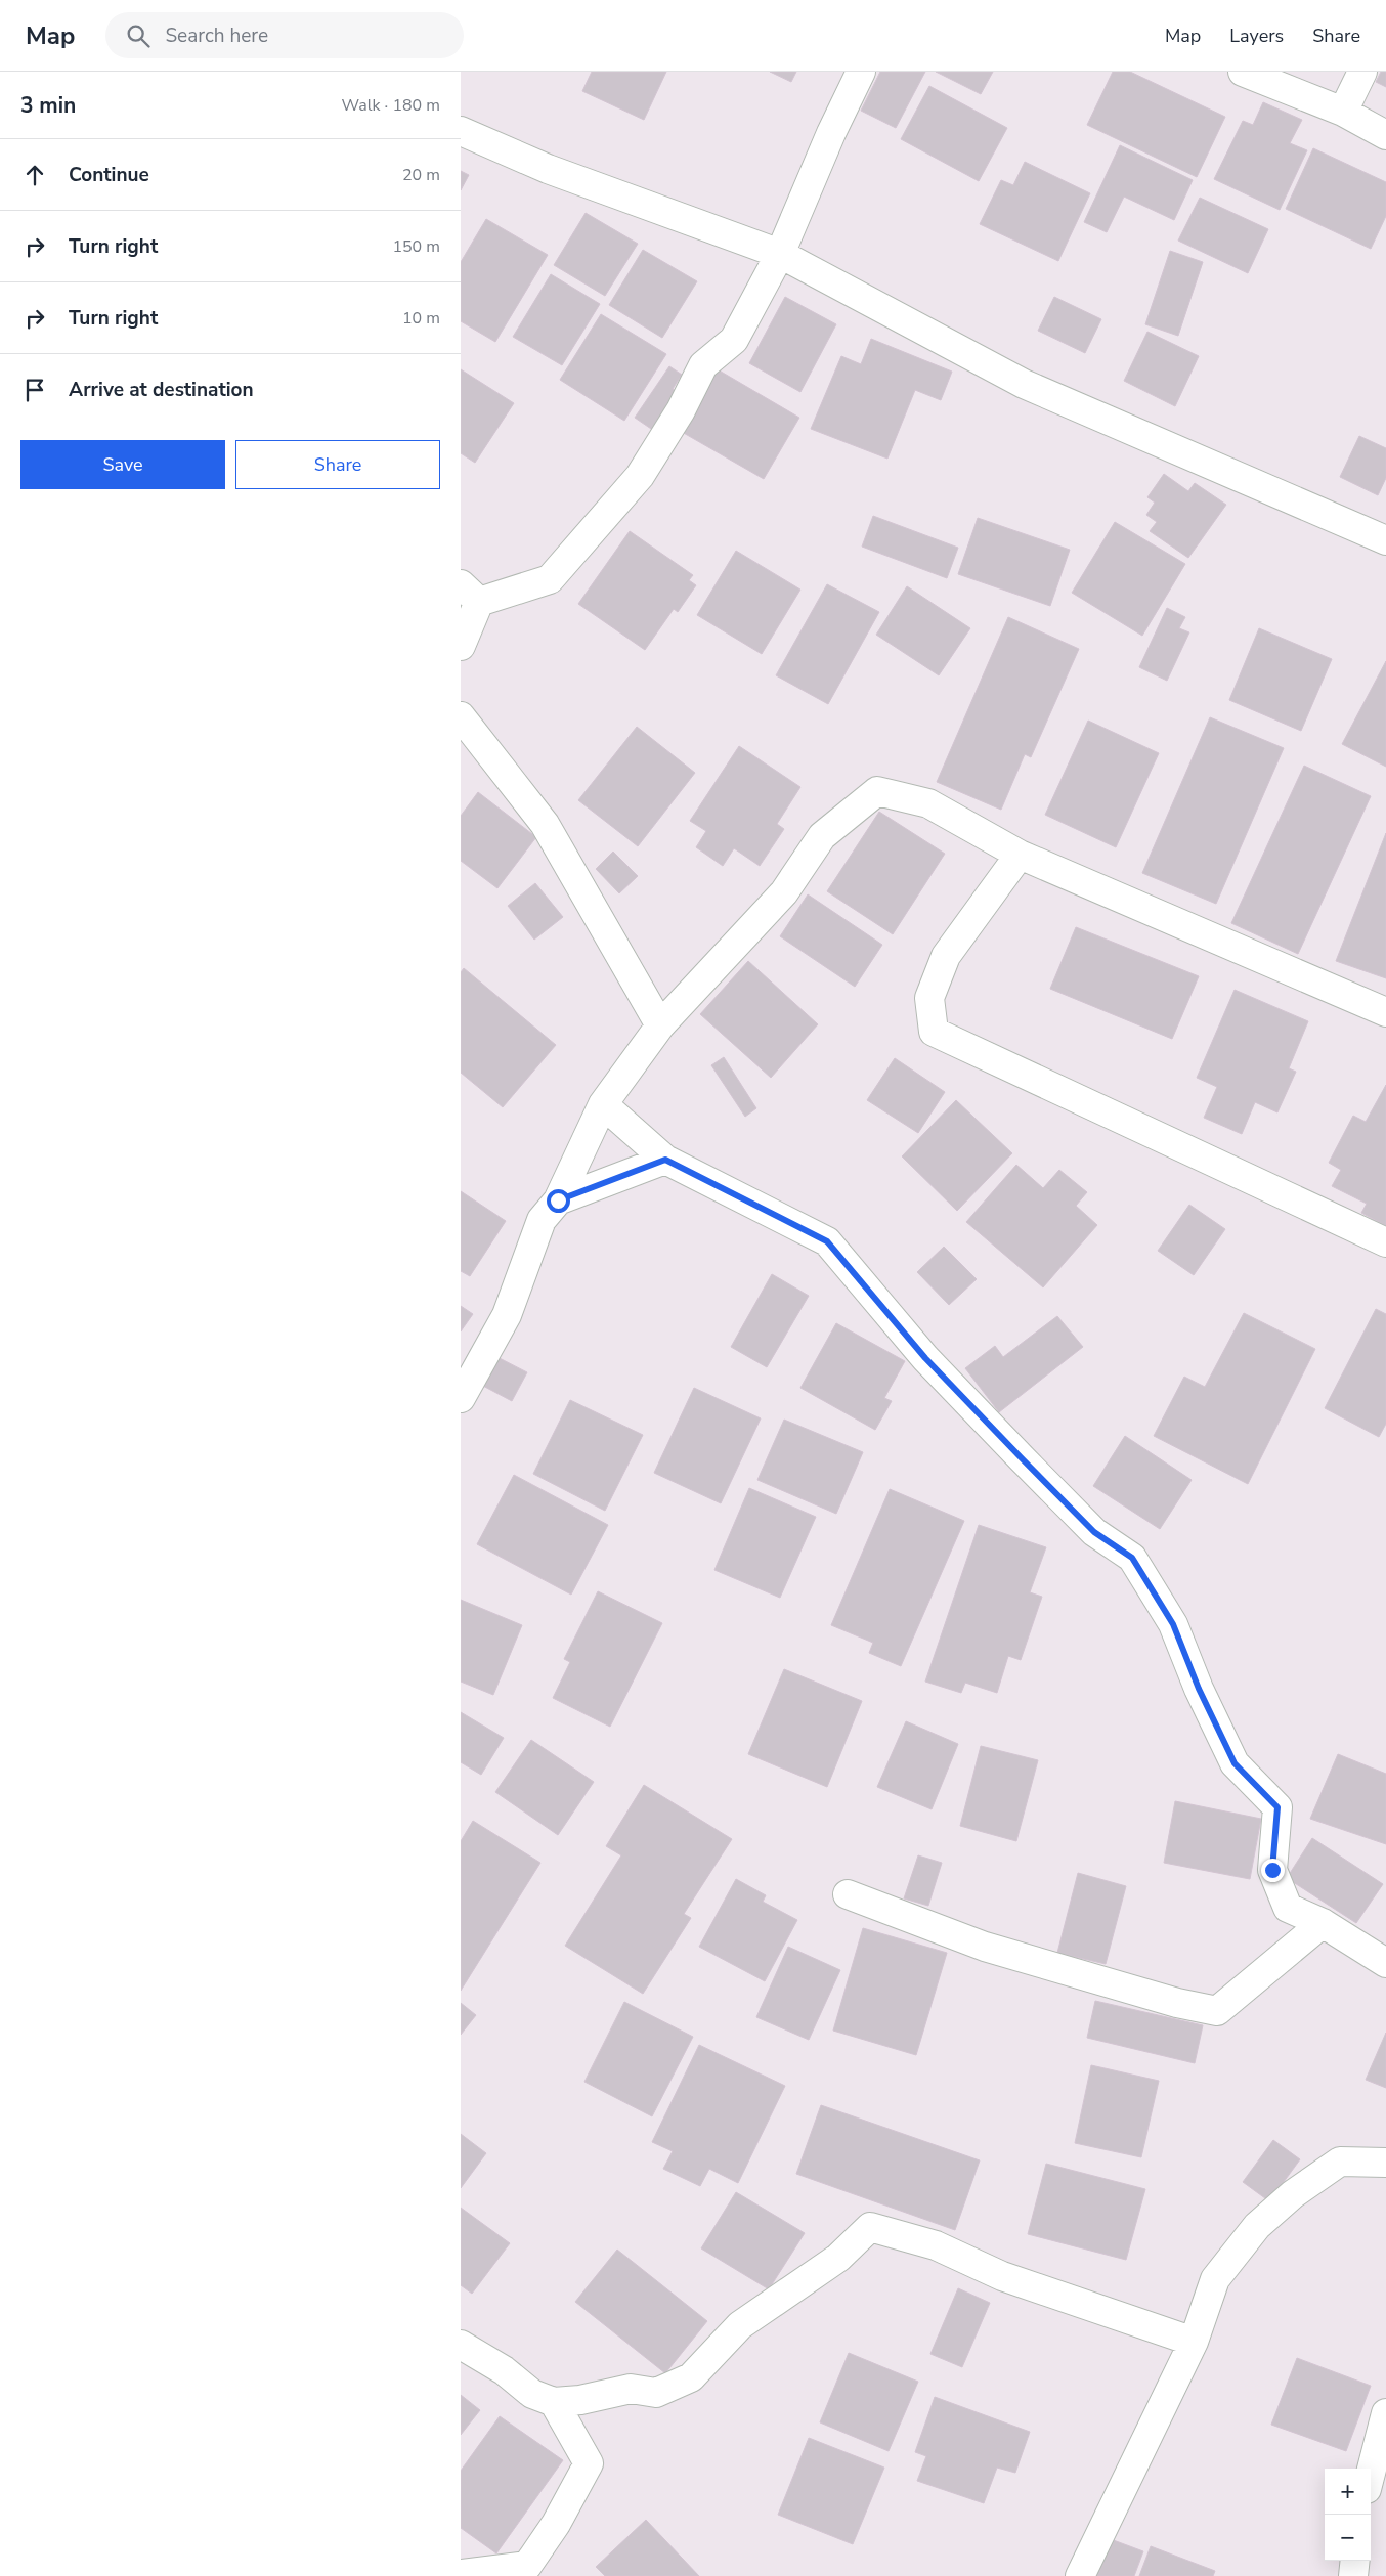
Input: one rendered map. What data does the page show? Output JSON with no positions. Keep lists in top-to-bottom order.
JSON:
{
  "page": {
    "header": "Map",
    "search": "Search here",
    "nav": ["Map", "Layers", "Share"],
    "heading": ["3 min", "Walk · 180 m"],
    "list": [
      ["Continue", "20 m"],
      ["Turn right", "150 m"],
      ["Turn right", "10 m"],
      "Arrive at destination"
    ],
    "buttons": ["Save", "Share"],
    "map_buttons": ["+", "−"]
  }
}
